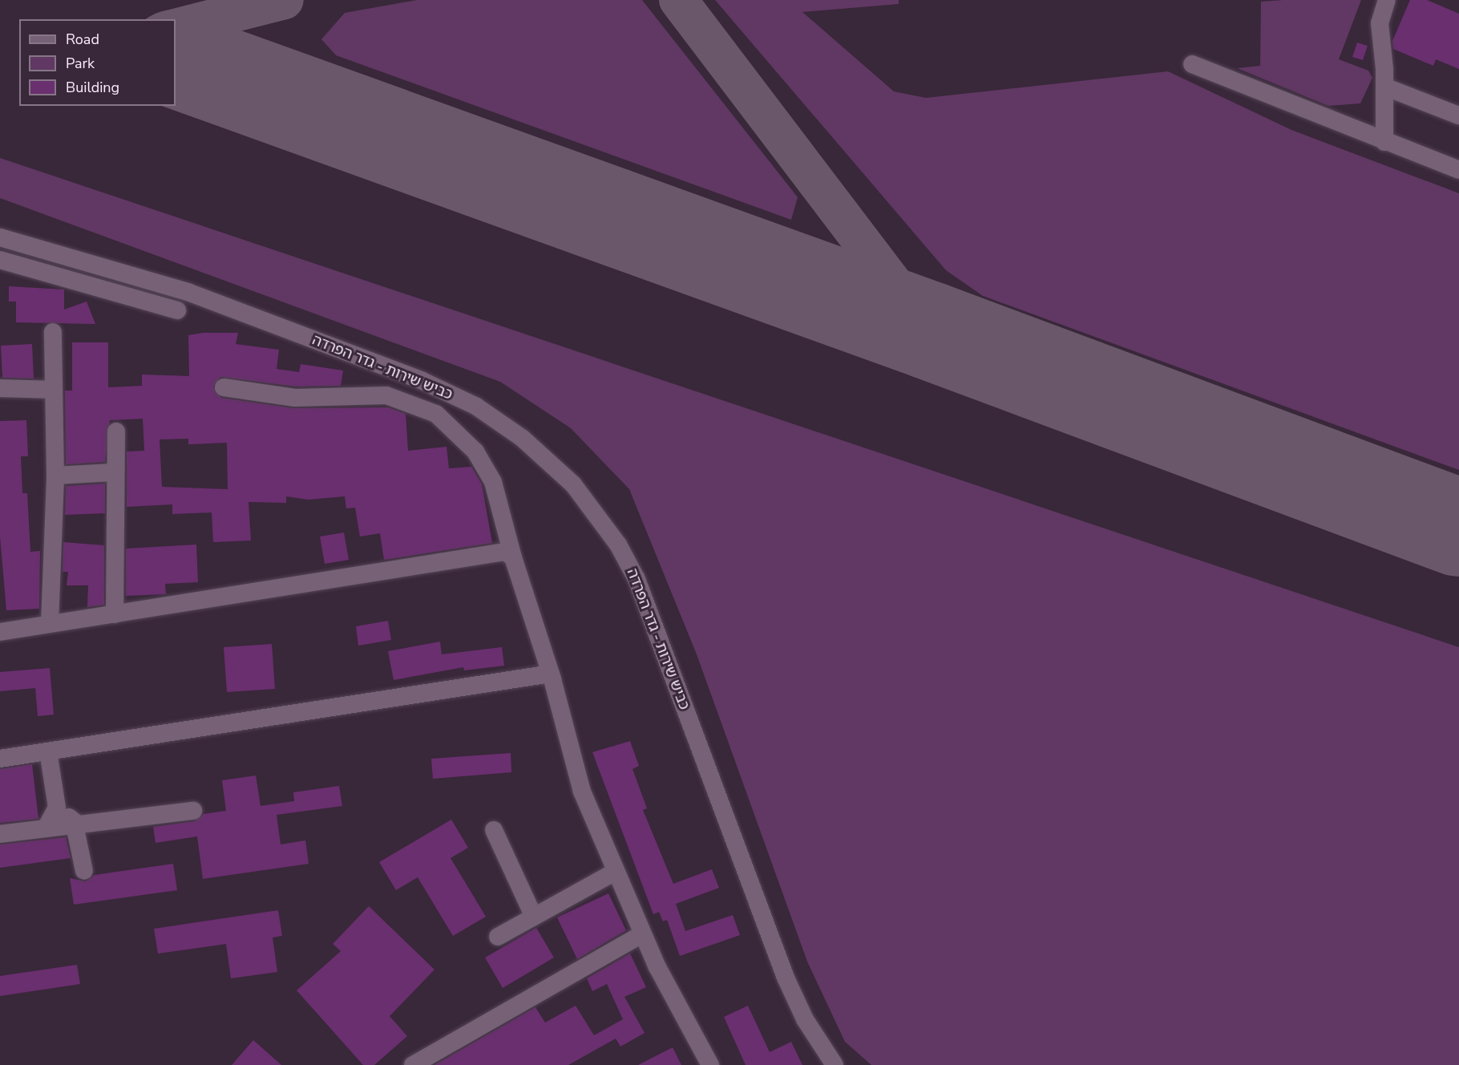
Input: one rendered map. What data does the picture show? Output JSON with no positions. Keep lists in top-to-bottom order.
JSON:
{
  "streets": {
    "street": ["כביש שירות - גדר הפרדה"]
  },
  "legend": ["Road", "Park", "Building"]
}
